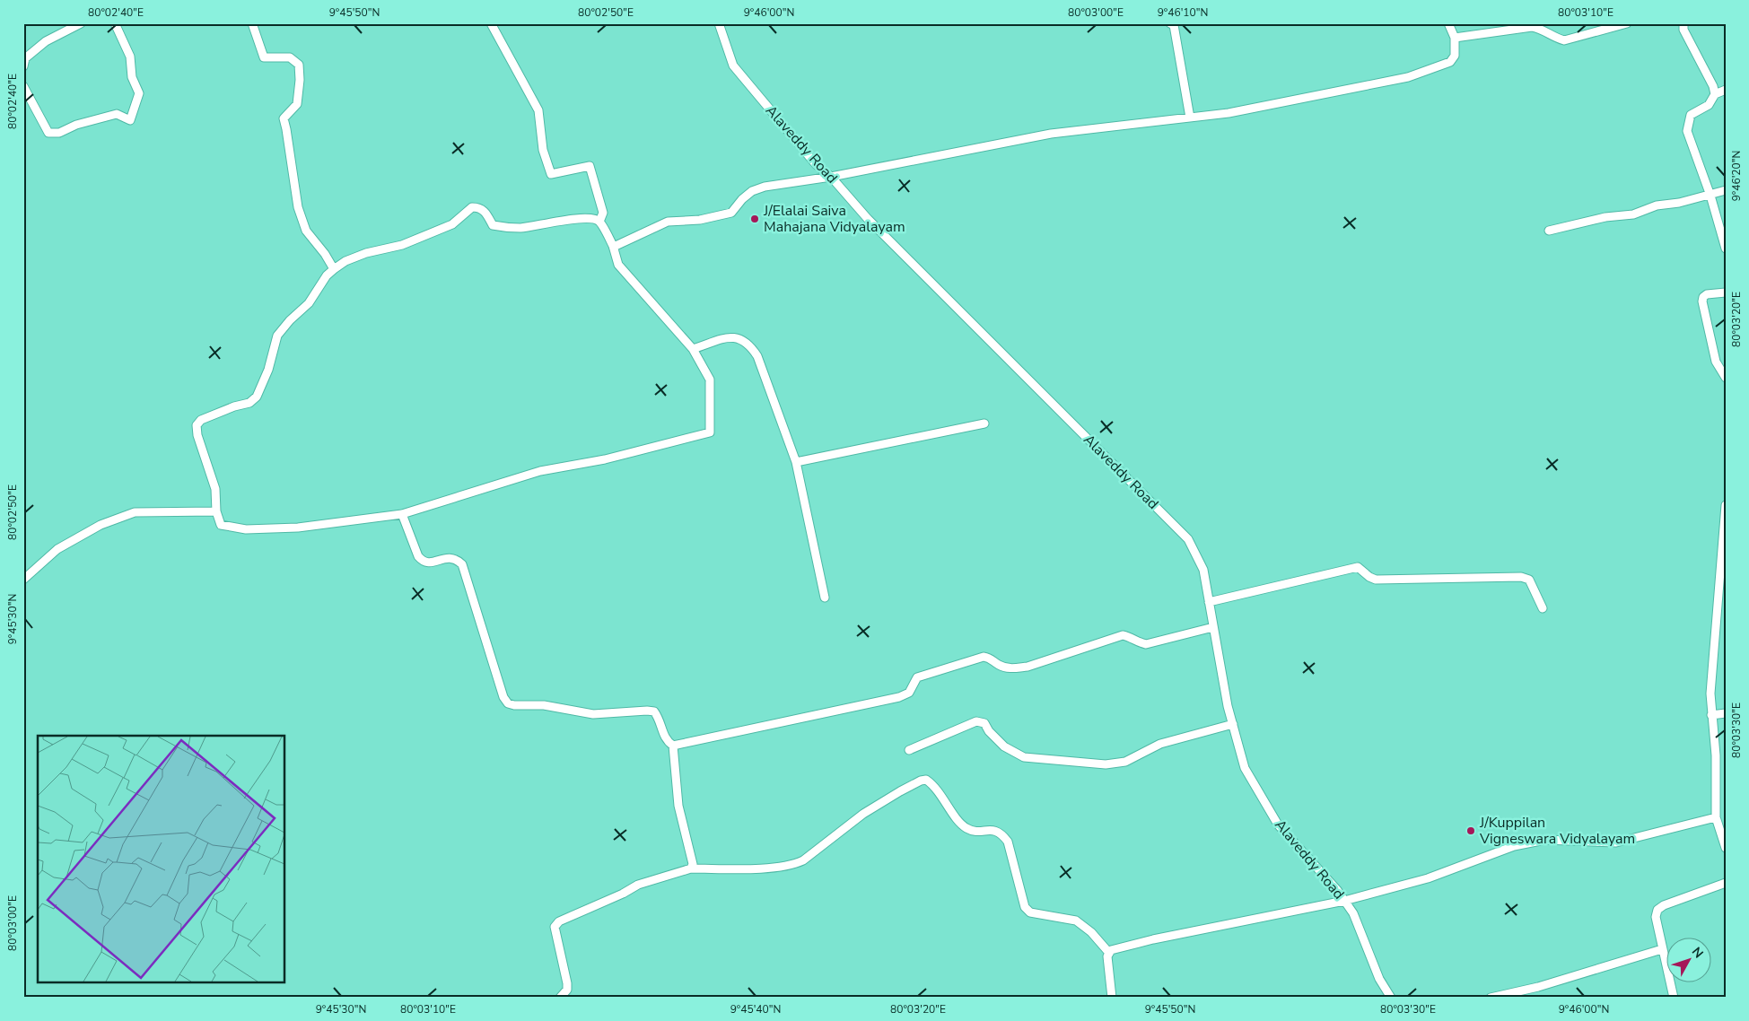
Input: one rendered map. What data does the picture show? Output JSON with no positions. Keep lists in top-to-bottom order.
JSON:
{
  "streets": {
    "street": ["Alaveddy Road"]
  },
  "places": ["J/Elalai Saiva Mahajana Vidyalayam", "J/Kuppilan Vigneswara Vidyalayam"],
  "north": "top right",
  "coordinates": [
    "80°02'40\"E",
    "9°45'50\"N",
    "80°02'50\"E",
    "9°46'00\"N",
    "80°03'00\"E",
    "9°46'10\"N",
    "80°03'10\"E",
    "9°46'20\"N",
    "80°03'20\"E",
    "9°45'30\"N",
    "80°03'30\"E",
    "9°45'40\"N"
  ]
}
